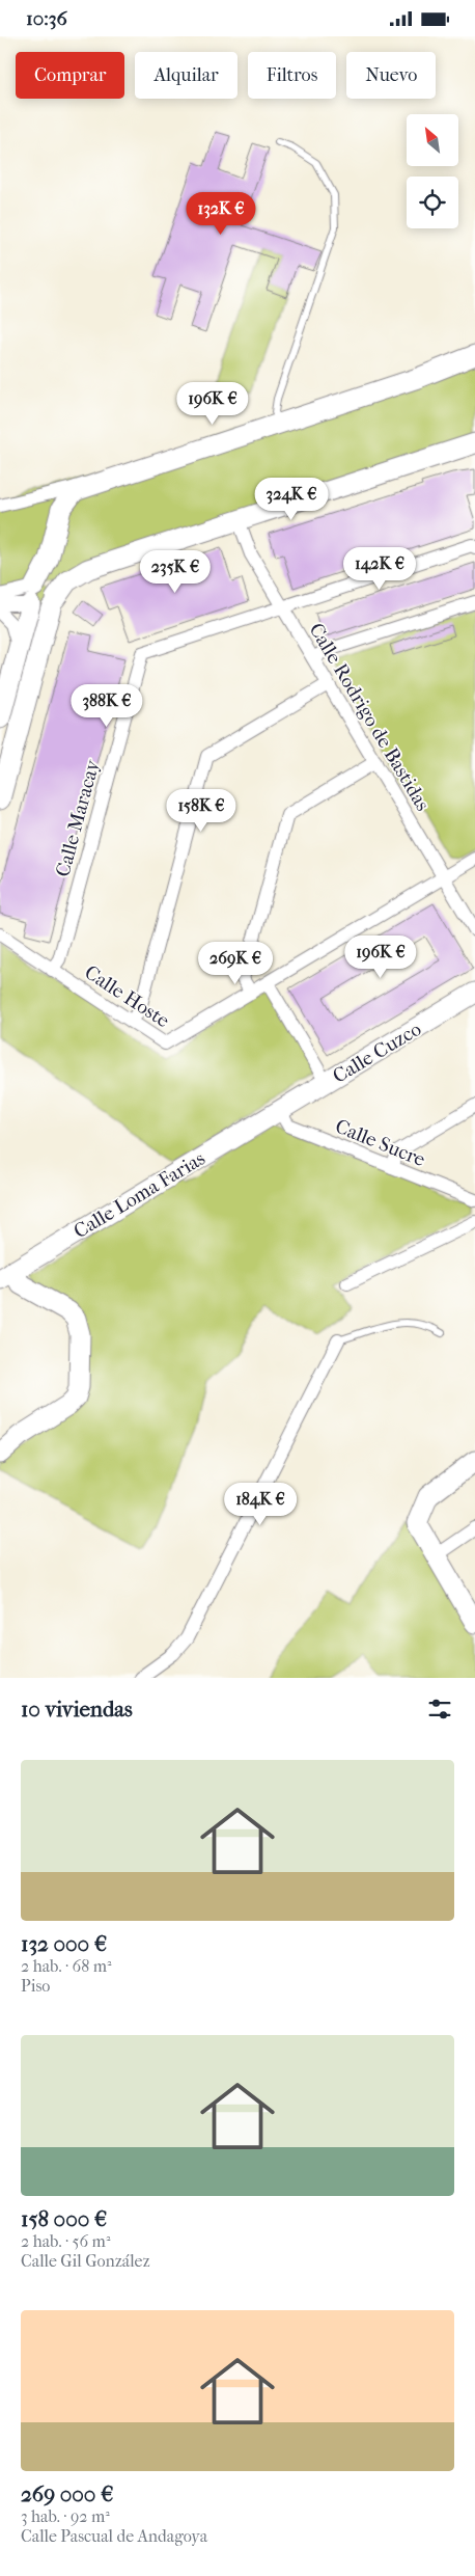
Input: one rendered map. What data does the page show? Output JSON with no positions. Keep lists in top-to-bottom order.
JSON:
{
  "streets": {
    "street": [
      "Calle Rodrigo de Bastidas",
      "Calle Maracay",
      "Calle Hoste",
      "Calle Cuzco",
      "Calle Sucre",
      "Calle Loma Farias"
    ]
  },
  "crossings": [
    ["Calle Rodrigo de Bastidas", "Calle Maracay"],
    ["Calle Rodrigo de Bastidas", "Calle Hoste"],
    ["Calle Maracay", "Calle Hoste"],
    ["Calle Cuzco", "Calle Sucre"],
    ["Calle Cuzco", "Calle Loma Farias"],
    ["Calle Sucre", "Calle Loma Farias"]
  ],
  "north": "top left",
  "page": {
    "status": "10:36",
    "chip": [
      "Comprar",
      "Alquilar",
      "Filtros",
      "Nuevo"
    ],
    "price": [
      "132K €",
      "196K €",
      "324K €",
      "142K €",
      "235K €",
      "388K €",
      "158K €",
      "196K €",
      "269K €",
      "184K €"
    ],
    "heading": "10 viviendas",
    "list": [
      {
        "name": "132 000 €",
        "note": "2 hab. · 68 m² · Piso"
      },
      {
        "name": "158 000 €",
        "note": "2 hab. · 56 m² · Calle Gil González"
      },
      {
        "name": "269 000 €",
        "note": "3 hab. · 92 m² · Calle Pascual de Andagoya"
      }
    ]
  }
}
